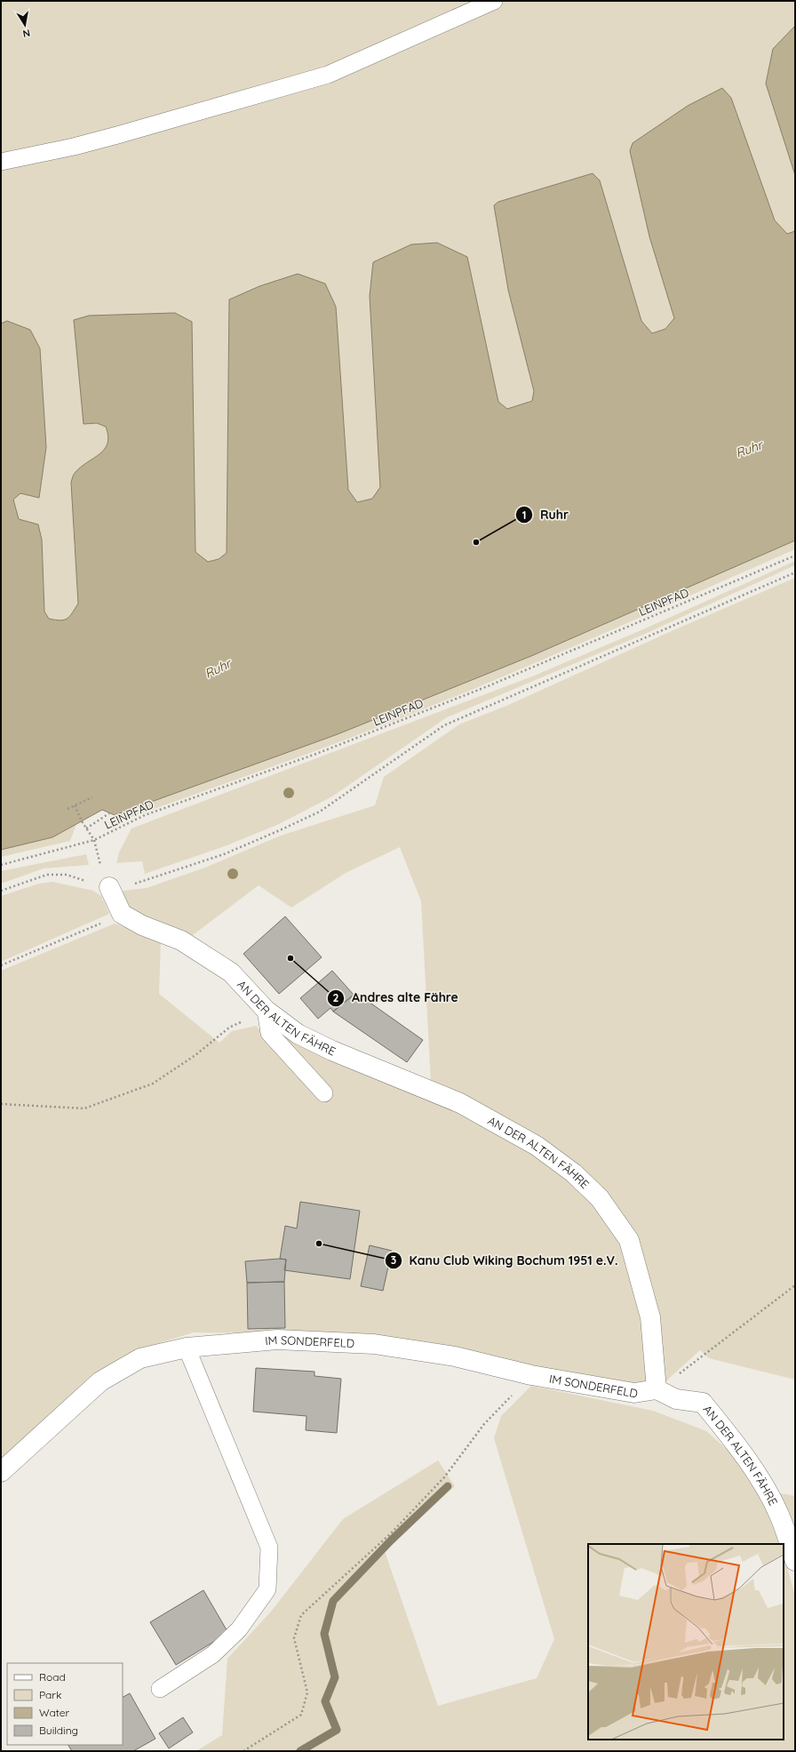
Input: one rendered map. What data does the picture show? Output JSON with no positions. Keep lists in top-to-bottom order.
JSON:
{
  "streets": {
    "street": ["AN DER ALTEN FÄHRE", "IM SONDERFELD"],
    "path": ["LEINPFAD"]
  },
  "crossings": [
    ["AN DER ALTEN FÄHRE", "IM SONDERFELD"]
  ],
  "water": ["Ruhr"],
  "places": ["Ruhr", "Andres alte Fähre", "Kanu Club Wiking Bochum 1951 e.V."],
  "legend": [
    "Road",
    "Park",
    "Water",
    "Building"
  ],
  "north": "bottom"
}
